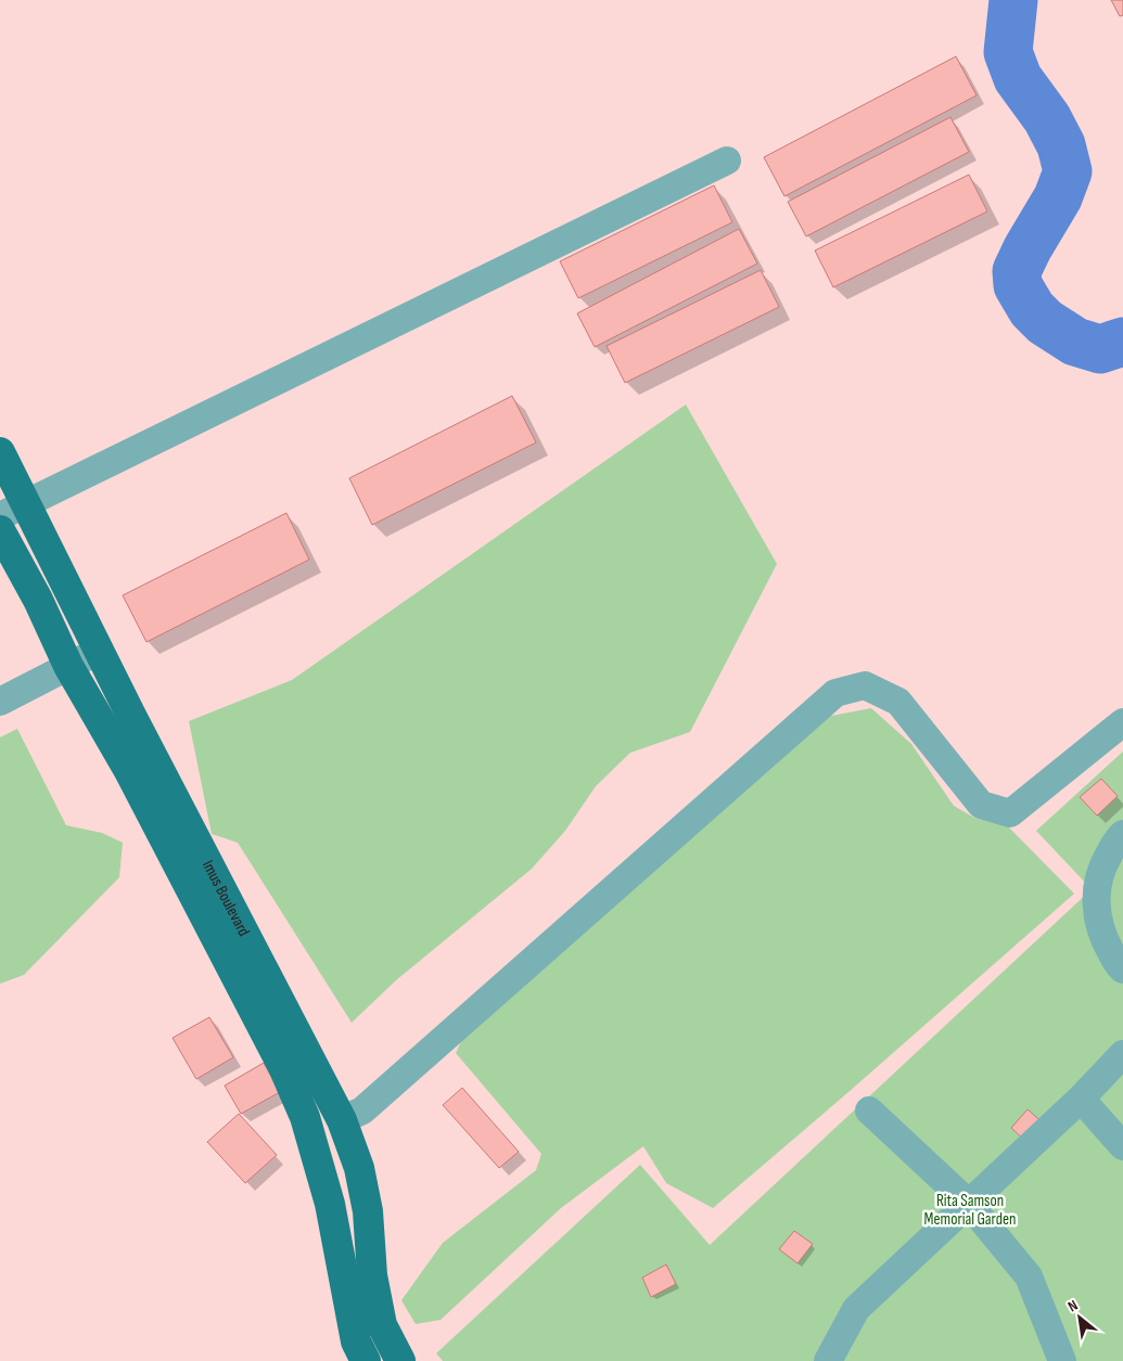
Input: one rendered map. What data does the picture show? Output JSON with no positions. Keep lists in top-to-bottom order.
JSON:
{
  "streets": {
    "main road": ["Imus Boulevard"]
  },
  "parks": ["Rita Samson Memorial Garden"],
  "north": "top left"
}
